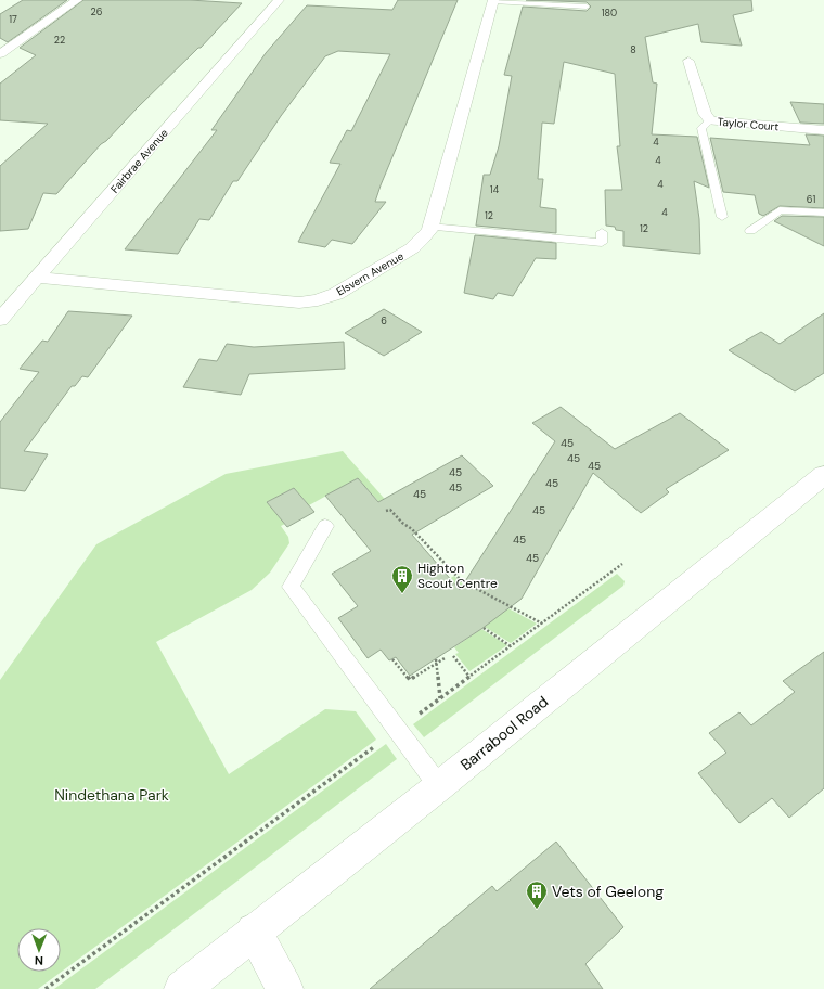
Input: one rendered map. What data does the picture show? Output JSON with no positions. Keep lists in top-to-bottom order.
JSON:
{
  "streets": {
    "street": [
      "Taylor Court",
      "Fairbrae Avenue",
      "Elsvern Avenue",
      "Barrabool Road"
    ]
  },
  "crossings": [
    ["Fairbrae Avenue", "Elsvern Avenue"]
  ],
  "parks": ["Nindethana Park"],
  "places": {
    "building": ["Highton Scout Centre", "Vets of Geelong"]
  },
  "house_numbers": [
    "26",
    "180",
    "17",
    "22",
    "8",
    "4",
    "4",
    "4",
    "14",
    "61",
    "4",
    "12",
    "12",
    "6",
    "45",
    "45",
    "45",
    "45",
    "45",
    "45",
    "45",
    "45",
    "45",
    "45"
  ],
  "north": "bottom"
}
